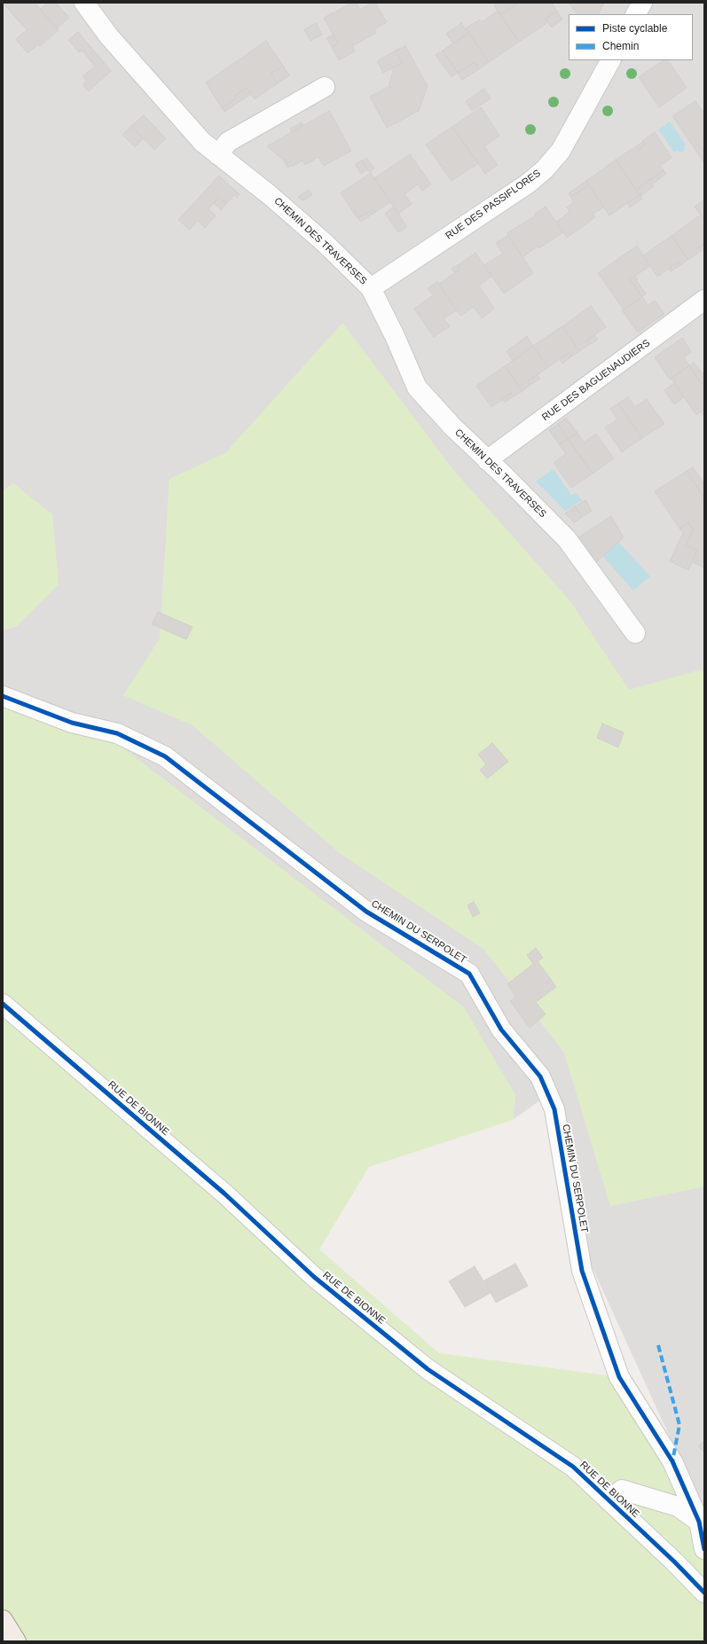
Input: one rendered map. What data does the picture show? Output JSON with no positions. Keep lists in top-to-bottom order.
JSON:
{
  "streets": {
    "street": [
      "RUE DES PASSIFLORES",
      "CHEMIN DES TRAVERSES",
      "RUE DES BAGUENAUDIERS",
      "CHEMIN DU SERPOLET",
      "RUE DE BIONNE"
    ]
  },
  "crossings": [
    ["RUE DES PASSIFLORES", "CHEMIN DES TRAVERSES"],
    ["CHEMIN DES TRAVERSES", "RUE DES BAGUENAUDIERS"]
  ],
  "legend": ["Piste cyclable", "Chemin"]
}
